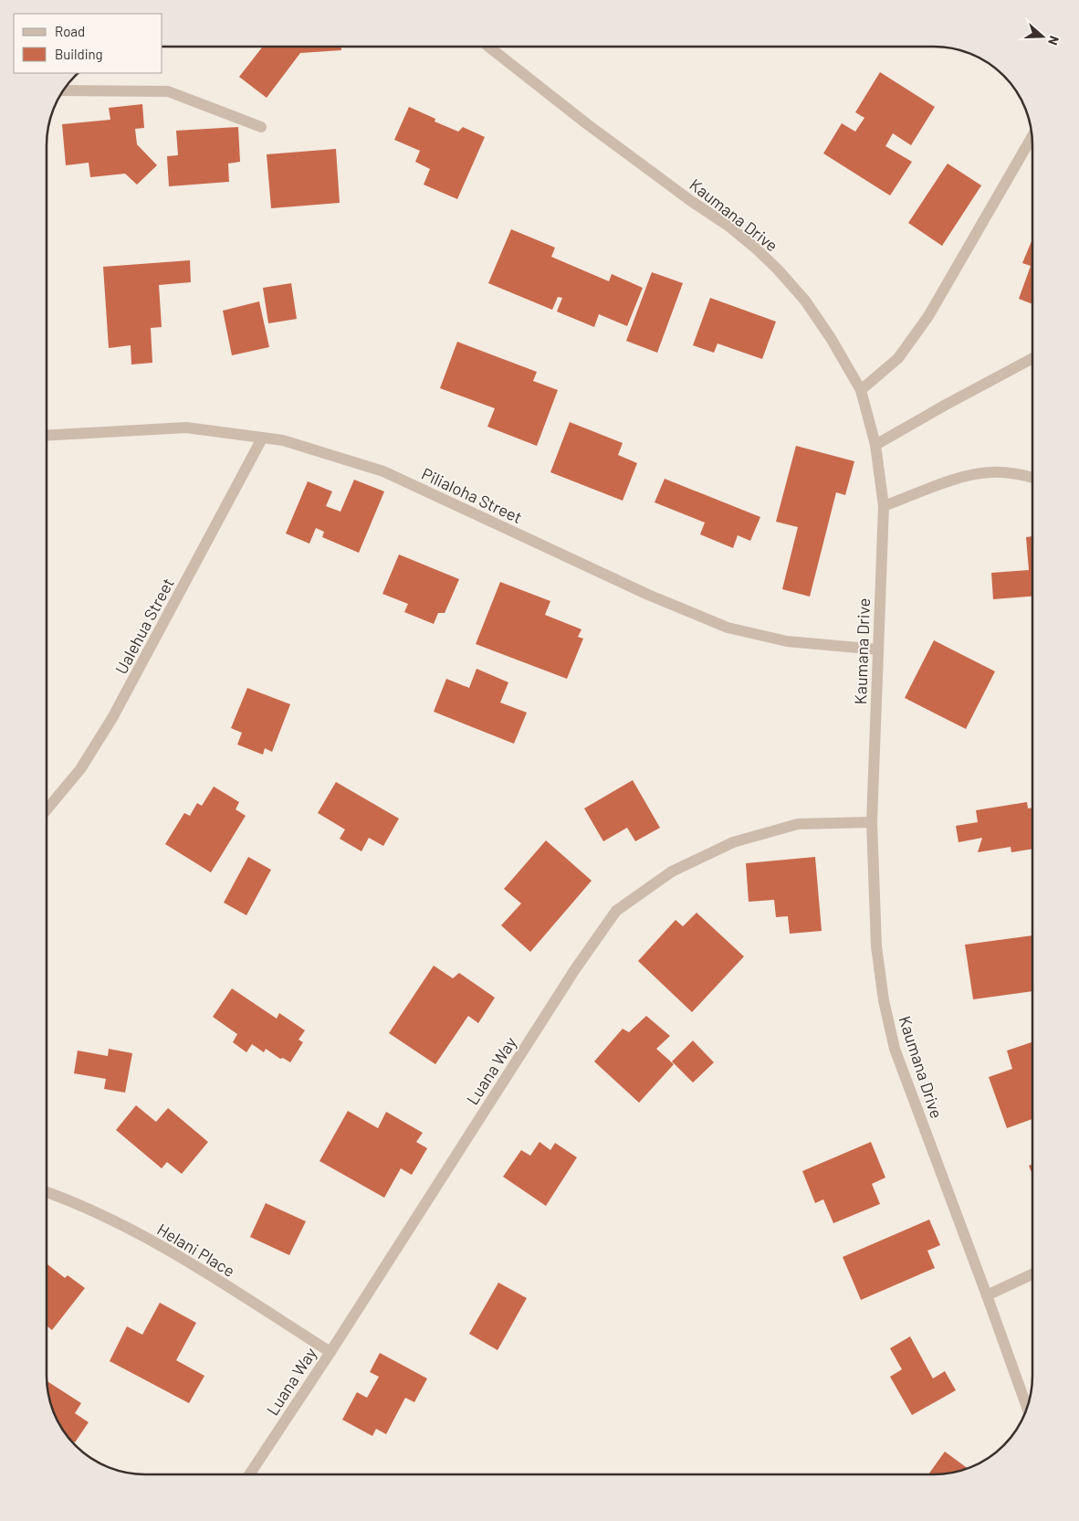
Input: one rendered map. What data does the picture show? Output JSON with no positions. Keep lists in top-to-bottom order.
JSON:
{
  "streets": {
    "street": [
      "Kaumana Drive",
      "Pilialoha Street",
      "Ualehua Street",
      "Luana Way",
      "Helani Place"
    ]
  },
  "crossings": [
    ["Kaumana Drive", "Pilialoha Street"],
    ["Kaumana Drive", "Luana Way"],
    ["Pilialoha Street", "Ualehua Street"],
    ["Luana Way", "Helani Place"]
  ],
  "legend": ["Road", "Building"],
  "north": "right"
}
